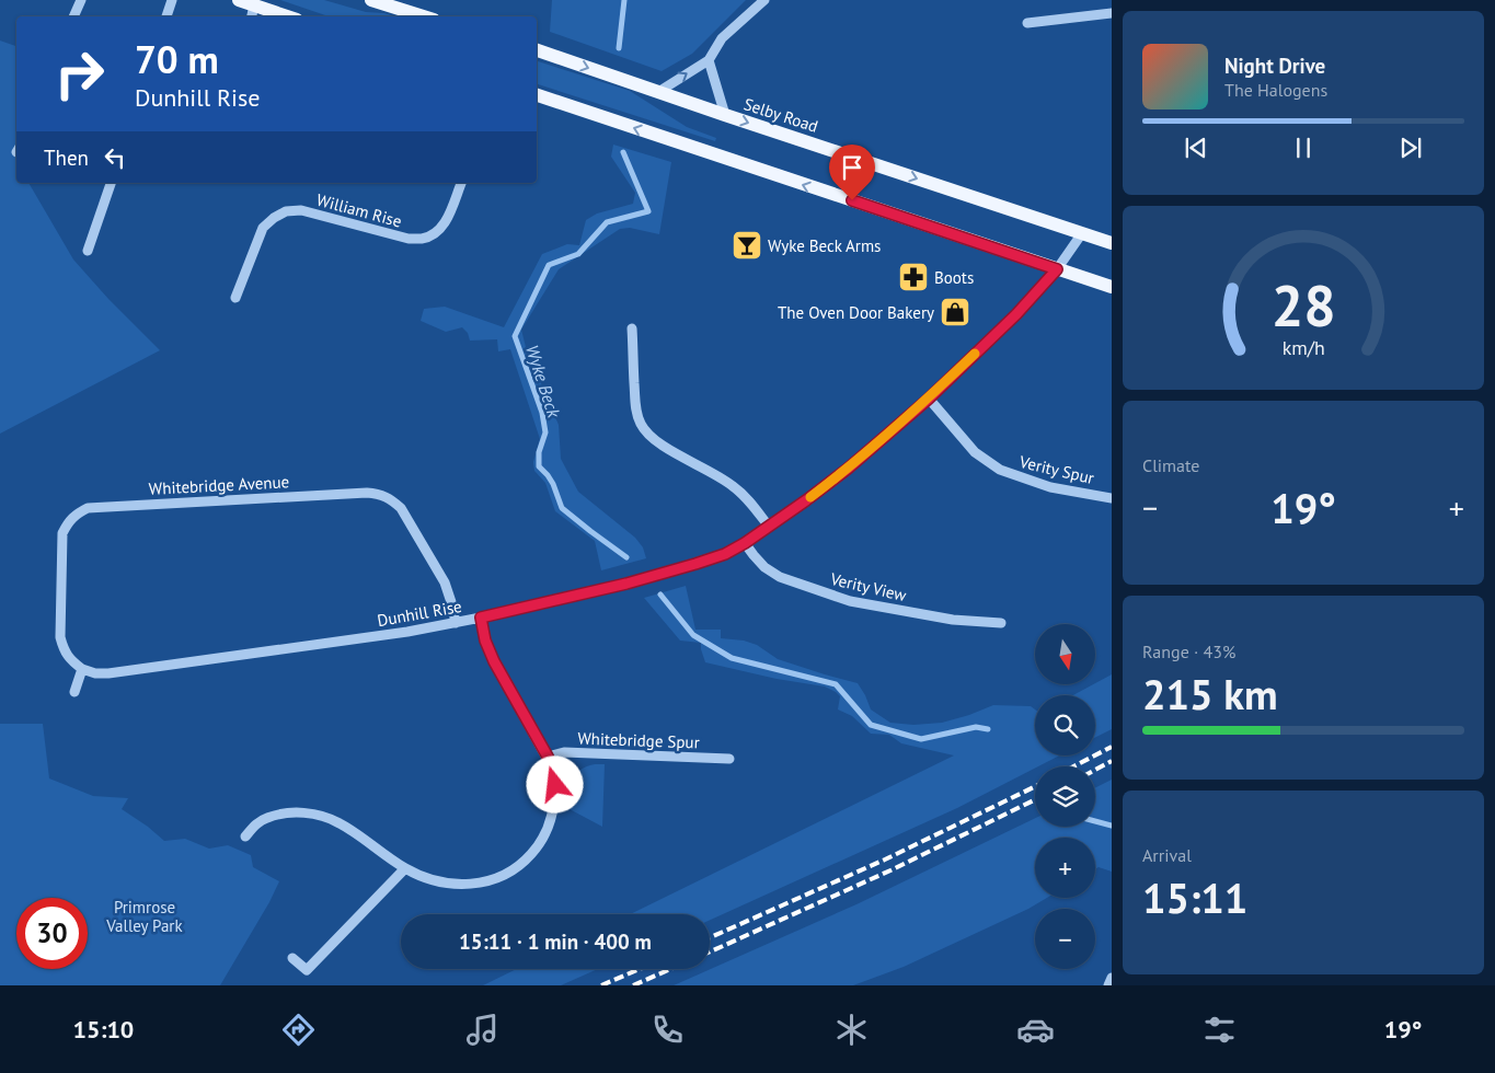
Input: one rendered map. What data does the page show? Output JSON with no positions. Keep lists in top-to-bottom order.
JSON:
{
  "streets": {
    "main road": ["Selby Road"],
    "street": [
      "William Rise",
      "Verity Spur",
      "Whitebridge Avenue",
      "Verity View",
      "Dunhill Rise",
      "Whitebridge Spur"
    ]
  },
  "crossings": [
    ["Selby Road", "Dunhill Rise"],
    ["Verity Spur", "Dunhill Rise"],
    ["Whitebridge Avenue", "Dunhill Rise"],
    ["Verity View", "Dunhill Rise"]
  ],
  "water": ["Wyke Beck"],
  "parks": ["Primrose Valley Park"],
  "places": {
    "bar": ["Wyke Beck Arms"],
    "pharmacy": ["Boots"],
    "shop": ["The Oven Door Bakery"]
  },
  "north": "bottom",
  "page": {
    "turn": ["70 m", "Dunhill Rise"],
    "song": ["Night Drive", "The Halogens"],
    "then": "Then",
    "tile": [
      "Climate",
      ["Range · 43%", "215 km"],
      ["Arrival", "15:11"]
    ],
    "heat": ["−", "19°", "+"],
    "map_buttons": ["+", "−"],
    "limit": "30",
    "trip": "15:11 · 1 min · 400 m",
    "tabs": ["15:10", "19°"],
    "gauge": ["28", "km/h"]
  }
}
